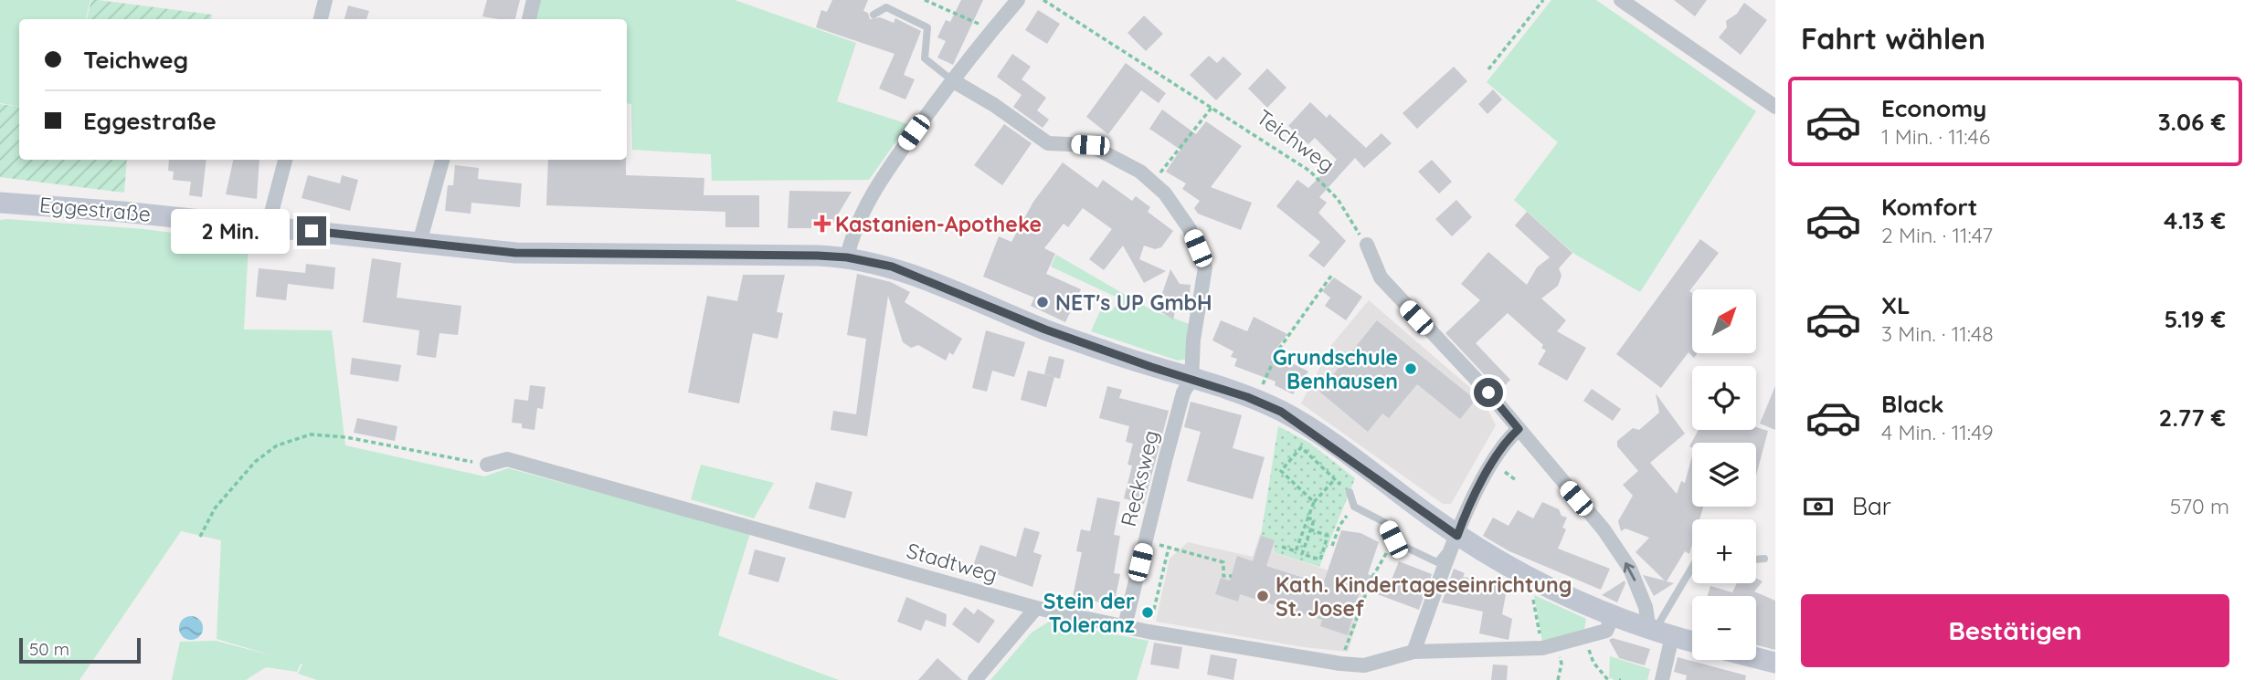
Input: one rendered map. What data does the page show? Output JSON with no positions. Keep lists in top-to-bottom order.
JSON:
{
  "streets": {
    "main road": ["Eggestraße"],
    "street": ["Recksweg", "Stadtweg"],
    "path": ["Teichweg"]
  },
  "crossings": [
    ["Eggestraße", "Recksweg"],
    ["Eggestraße", "Stadtweg"],
    ["Recksweg", "Stadtweg"]
  ],
  "places": {
    "health": ["Kastanien-Apotheke"],
    "other": [
      "NET's UP GmbH",
      "Grundschule Benhausen",
      "Kath. Kindertageseinrichtung St. Josef",
      "Stein der Toleranz"
    ]
  },
  "scale_bar": "50 m",
  "north": "top right",
  "page": {
    "heading": "Fahrt wählen",
    "banner": ["Teichweg", "Eggestraße"],
    "list": [
      {
        "name": "Economy",
        "note": "1 Min. · 11:46",
        "value": "3.06 €"
      },
      {
        "name": "Komfort",
        "note": "2 Min. · 11:47",
        "value": "4.13 €"
      },
      {
        "name": "XL",
        "note": "3 Min. · 11:48",
        "value": "5.19 €"
      },
      {
        "name": "Black",
        "note": "4 Min. · 11:49",
        "value": "2.77 €"
      }
    ],
    "bubble": "2 Min.",
    "map_buttons": ["+", "−"],
    "pay": ["Bar", "570 m"],
    "buttons": "Bestätigen",
    "scale": "50 m"
  }
}
